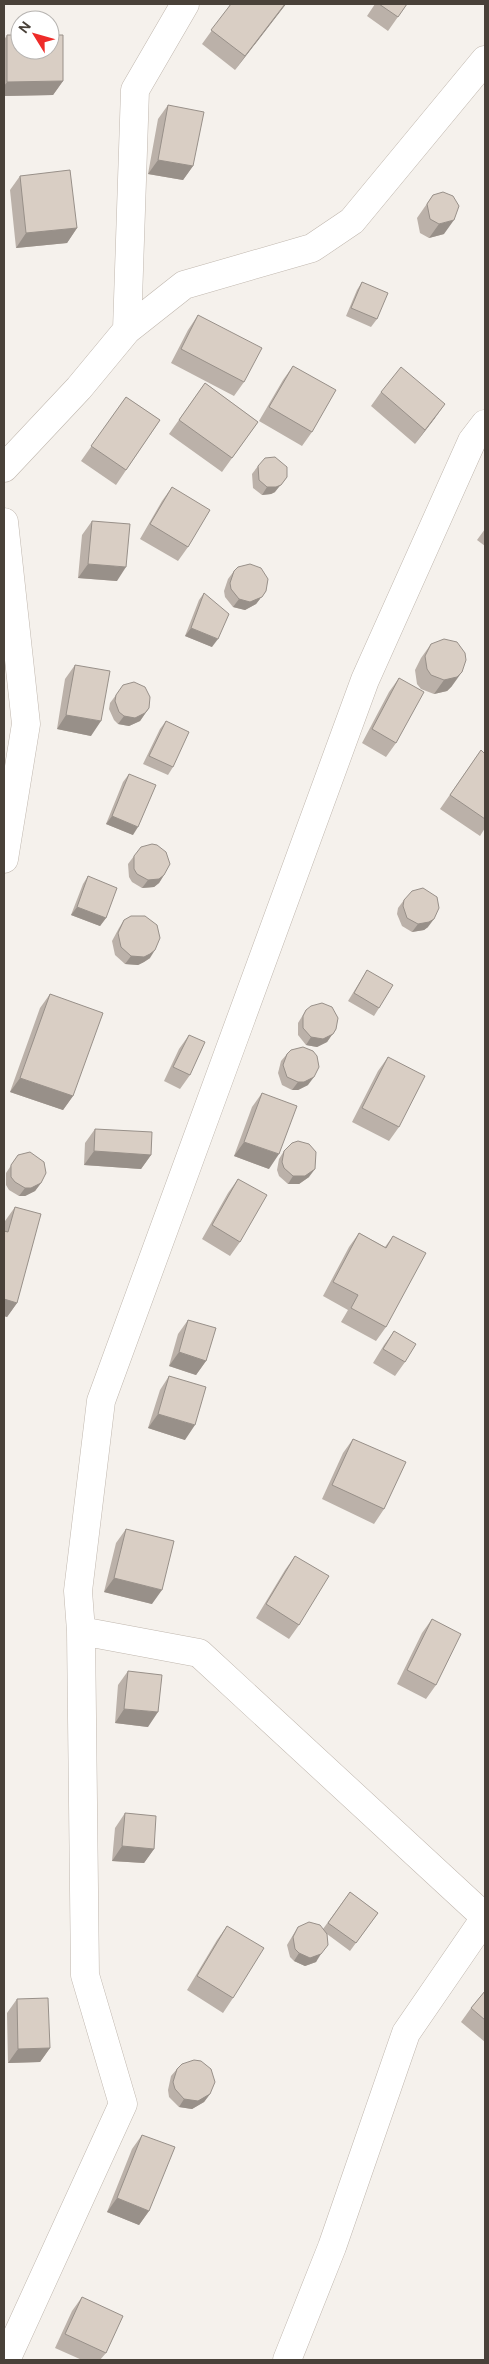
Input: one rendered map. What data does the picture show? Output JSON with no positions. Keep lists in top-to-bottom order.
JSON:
{
  "north": "top left"
}
